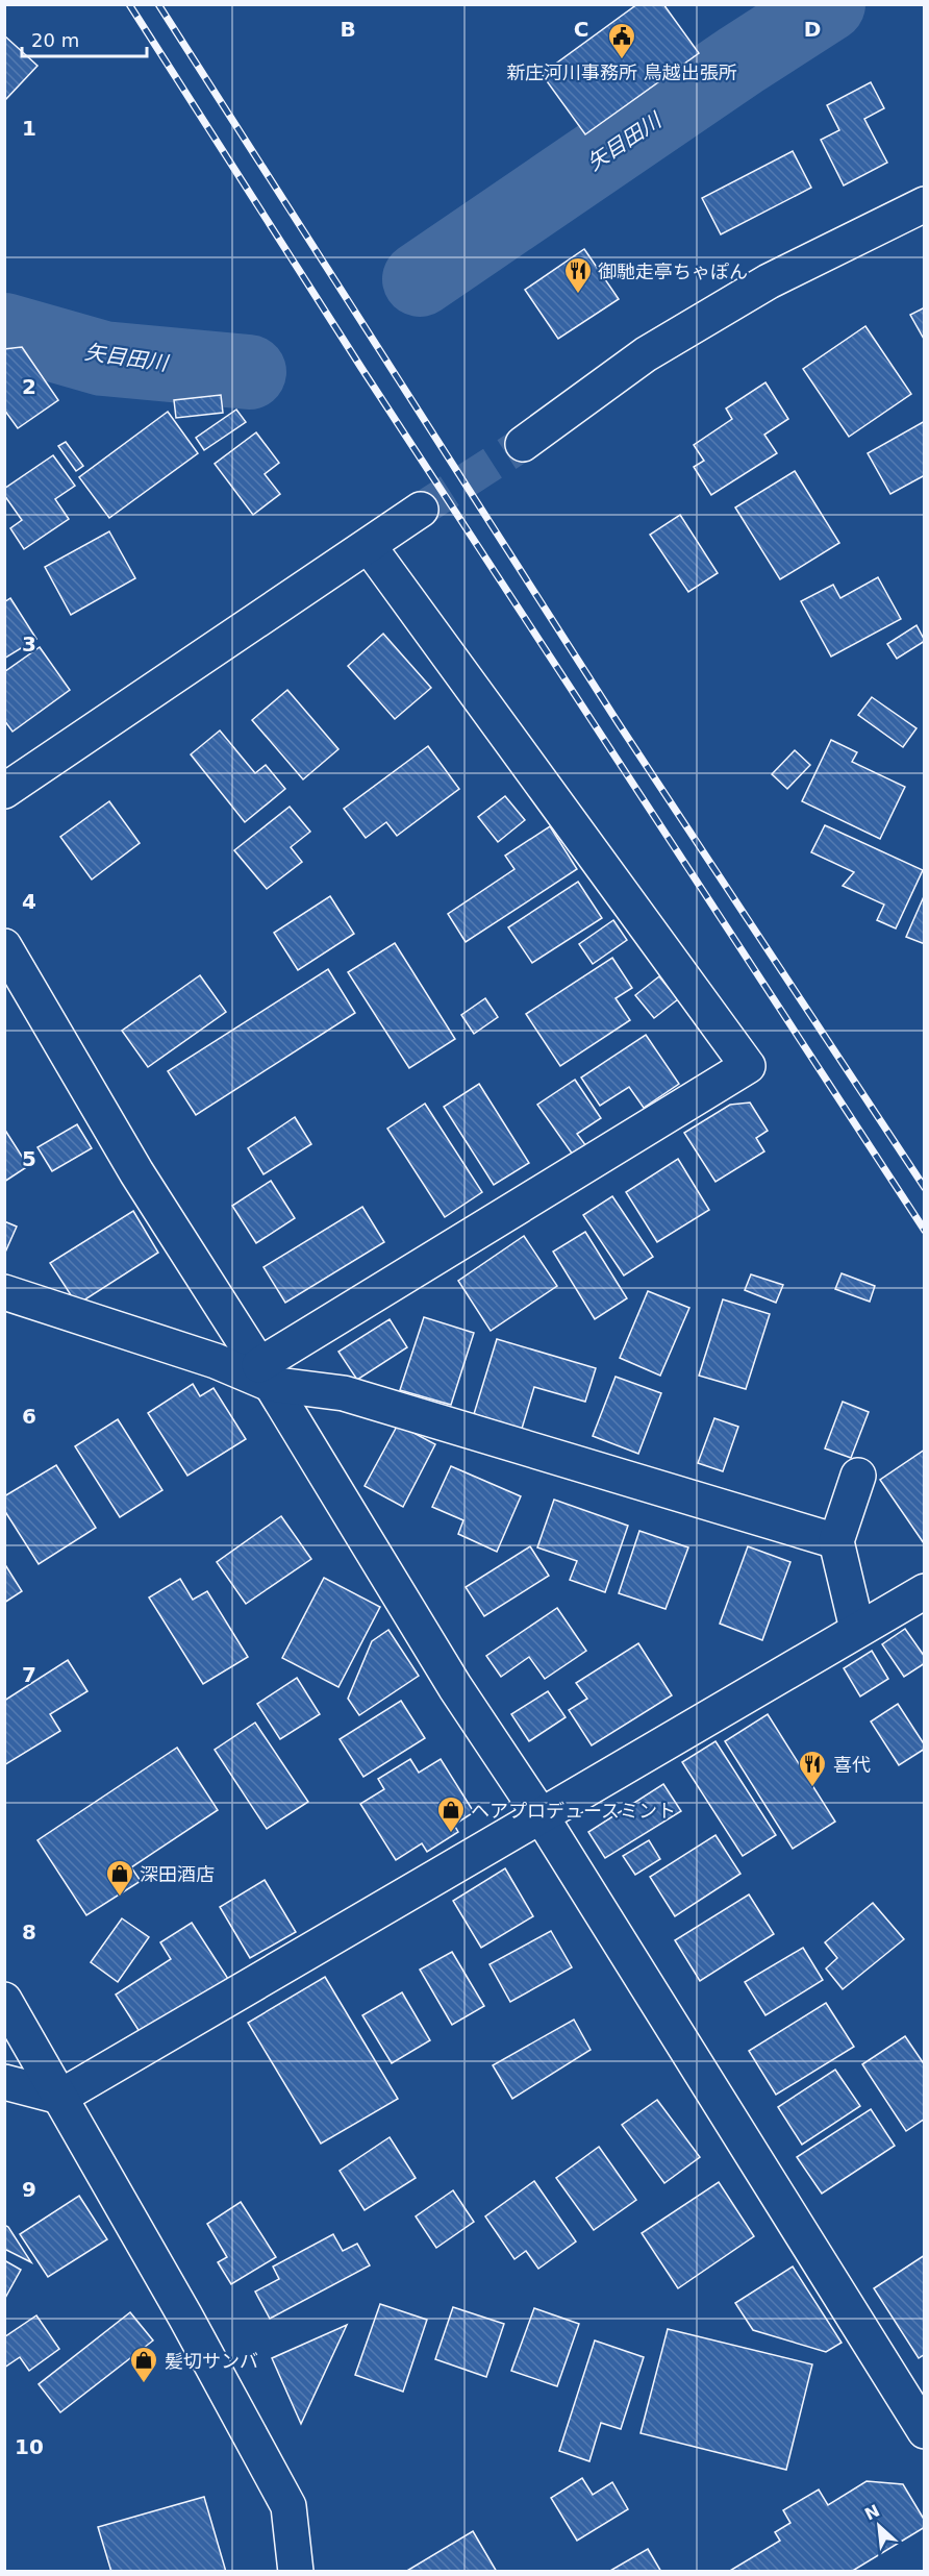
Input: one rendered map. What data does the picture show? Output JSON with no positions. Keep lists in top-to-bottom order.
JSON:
{
  "water": ["矢目田川"],
  "places": {
    "public building": ["新庄河川事務所 鳥越出張所"],
    "restaurant": ["御馳走亭ちゃぽん", "喜代"],
    "shop": ["ヘアプロデュースミント", "深田酒店", "髪切サンバ"]
  },
  "scale_bar": "20 m",
  "north": "top left",
  "grid": {
    "columns": ["B", "C", "D"],
    "rows": [
      "1",
      "2",
      "3",
      "4",
      "5",
      "6",
      "7",
      "8",
      "9",
      "10"
    ]
  }
}
